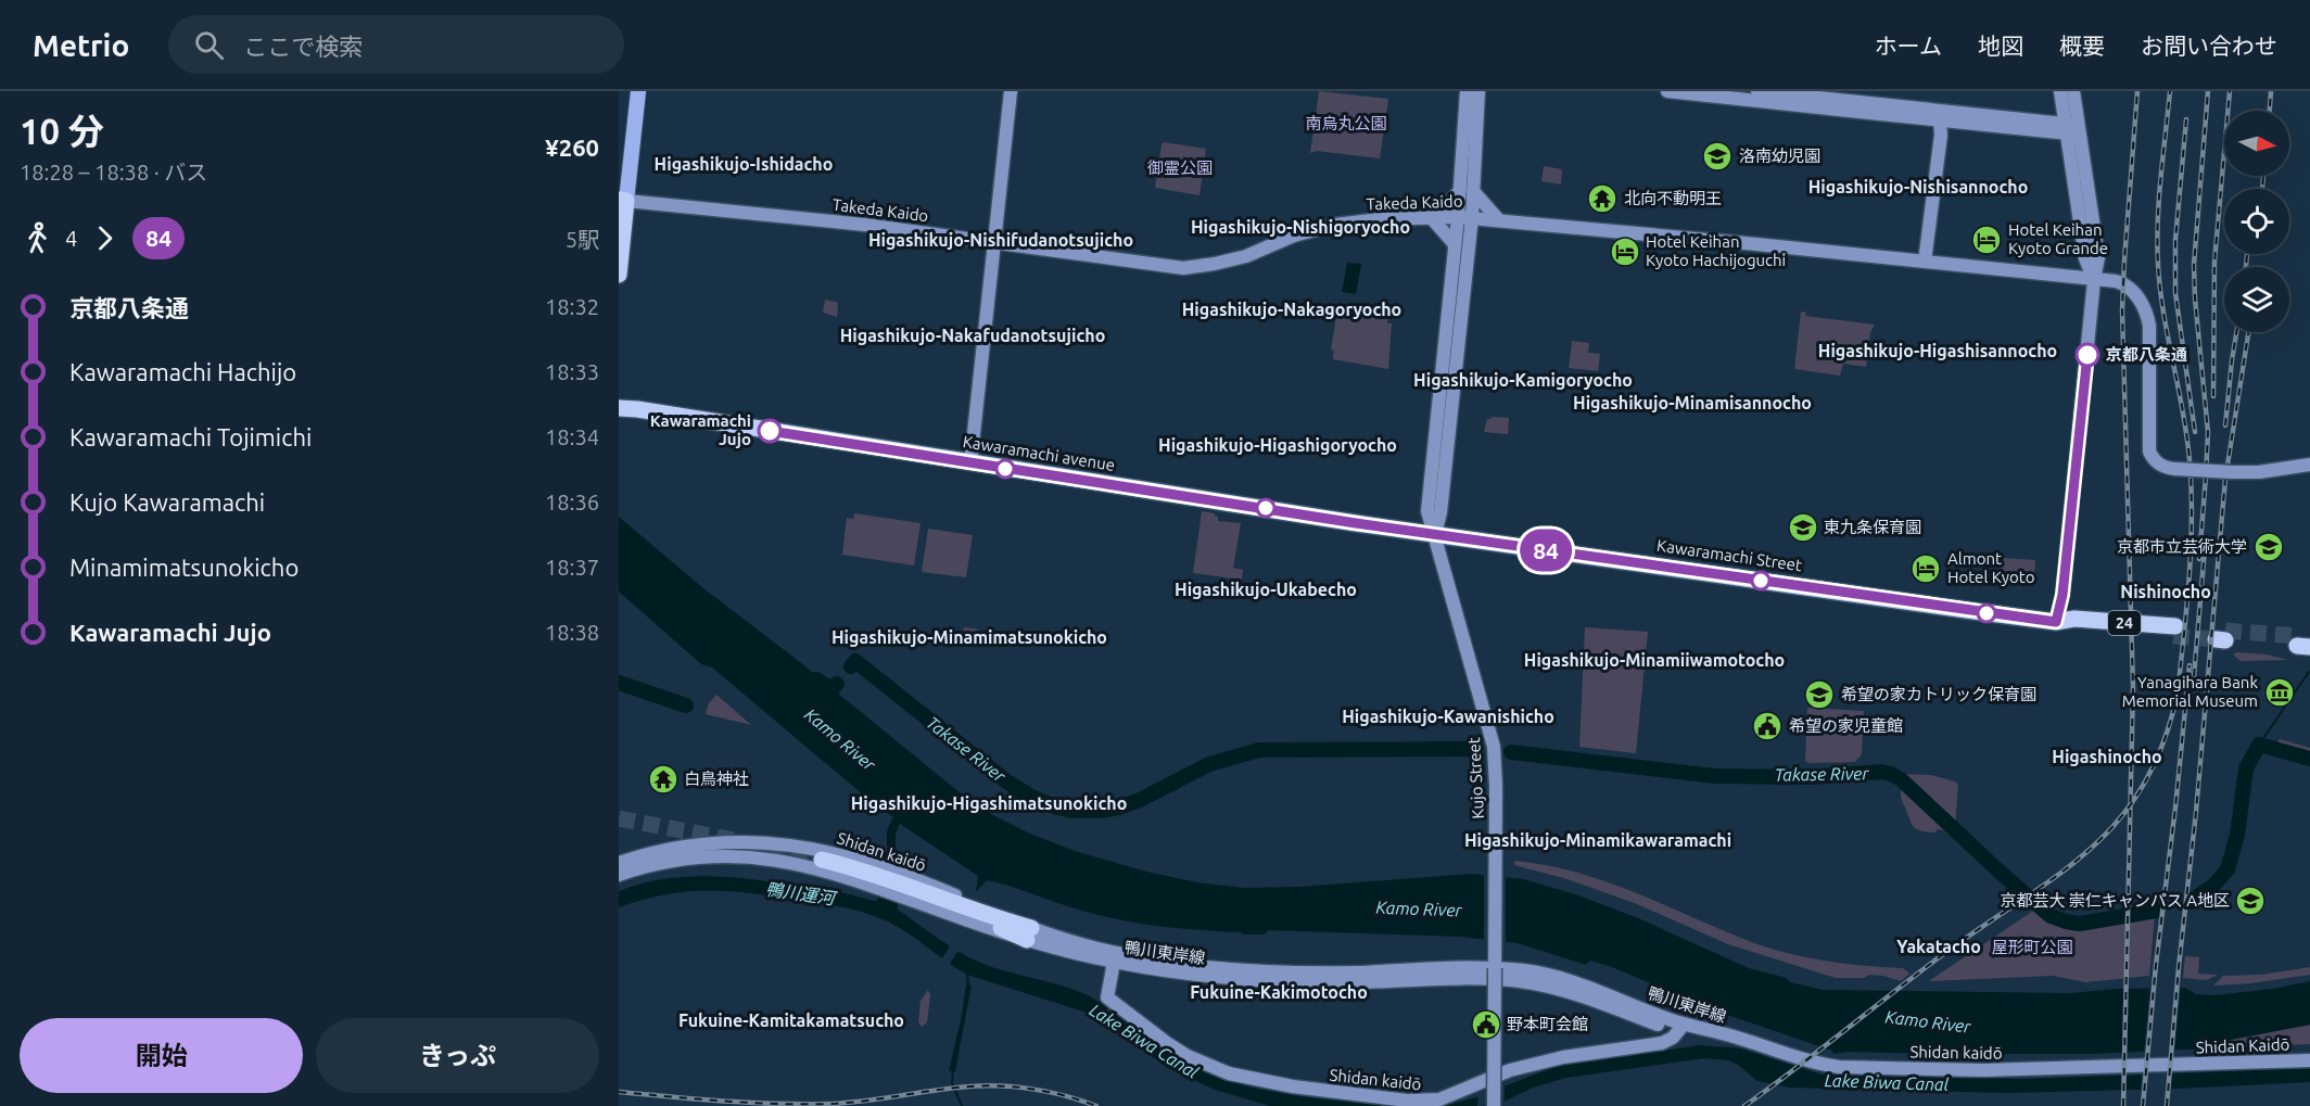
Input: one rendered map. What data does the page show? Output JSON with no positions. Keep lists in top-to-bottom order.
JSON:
{
  "streets": {
    "highway": ["Kawaramachi avenue", "Kawaramachi Street", "24"],
    "street": [
      "Takeda Kaido",
      "Kujo Street",
      "Shidan kaidō",
      "鴨川東岸線",
      "Shidan Kaidō"
    ]
  },
  "crossings": [
    ["Takeda Kaido", "Kujo Street"],
    ["Kawaramachi avenue", "Kawaramachi Street"],
    ["Kawaramachi avenue", "Kujo Street"],
    ["Kawaramachi Street", "Kujo Street"],
    ["Kujo Street", "鴨川東岸線"],
    ["Shidan kaidō", "鴨川東岸線"],
    ["鴨川東岸線", "Shidan Kaidō"]
  ],
  "districts": [
    "Higashikujo-Ishidacho",
    "Higashikujo-Nishisannocho",
    "Higashikujo-Nishigoryocho",
    "Higashikujo-Nishifudanotsujicho",
    "Higashikujo-Nakagoryocho",
    "Higashikujo-Nakafudanotsujicho",
    "Higashikujo-Higashisannocho",
    "Higashikujo-Kamigoryocho",
    "Higashikujo-Minamisannocho",
    "Higashikujo-Higashigoryocho",
    "Higashikujo-Ukabecho",
    "Nishinocho",
    "Higashikujo-Minamimatsunokicho",
    "Higashikujo-Minamiiwamotocho",
    "Higashikujo-Kawanishicho",
    "Higashinocho",
    "Higashikujo-Higashimatsunokicho",
    "Higashikujo-Minamikawaramachi",
    "Yakatacho",
    "Fukuine-Kakimotocho",
    "Fukuine-Kamitakamatsucho"
  ],
  "water": [
    "Kamo River",
    "Takase River",
    "鴨川運河",
    "Lake Biwa Canal"
  ],
  "parks": ["南烏丸公園", "御霊公園", "屋形町公園"],
  "places": {
    "school or university": [
      "洛南幼児園",
      "東九条保育園",
      "京都市立芸術大学",
      "希望の家カトリック保育園",
      "京都芸大 崇仁キャンパス A地区"
    ],
    "temple": ["北向不動明王", "白鳥神社"],
    "hotel": ["Hotel Keihan Kyoto Grande", "Hotel Keihan Kyoto Hachijoguchi", "Almont Hotel Kyoto"],
    "other": ["京都八条通", "Kawaramachi Jujo"],
    "museum": ["Yanagihara Bank Memorial Museum"],
    "public building": ["希望の家児童館", "野本町会館"]
  },
  "lines": ["bus line 84"],
  "north": "right",
  "page": {
    "header": "Metrio",
    "search": "ここで検索",
    "nav": [
      "ホーム",
      "地図",
      "概要",
      "お問い合わせ"
    ],
    "heading": ["10 分", "18:28 – 18:38 · バス", "¥260"],
    "on_map": "84",
    "legs": ["4", "84", "5駅"],
    "list": [
      {
        "name": "京都八条通",
        "value": "18:32"
      },
      {
        "name": "Kawaramachi Hachijo",
        "value": "18:33"
      },
      {
        "name": "Kawaramachi Tojimichi",
        "value": "18:34"
      },
      {
        "name": "Kujo Kawaramachi",
        "value": "18:36"
      },
      {
        "name": "Minamimatsunokicho",
        "value": "18:37"
      },
      {
        "name": "Kawaramachi Jujo",
        "value": "18:38"
      }
    ],
    "buttons": ["開始", "きっぷ"]
  }
}
